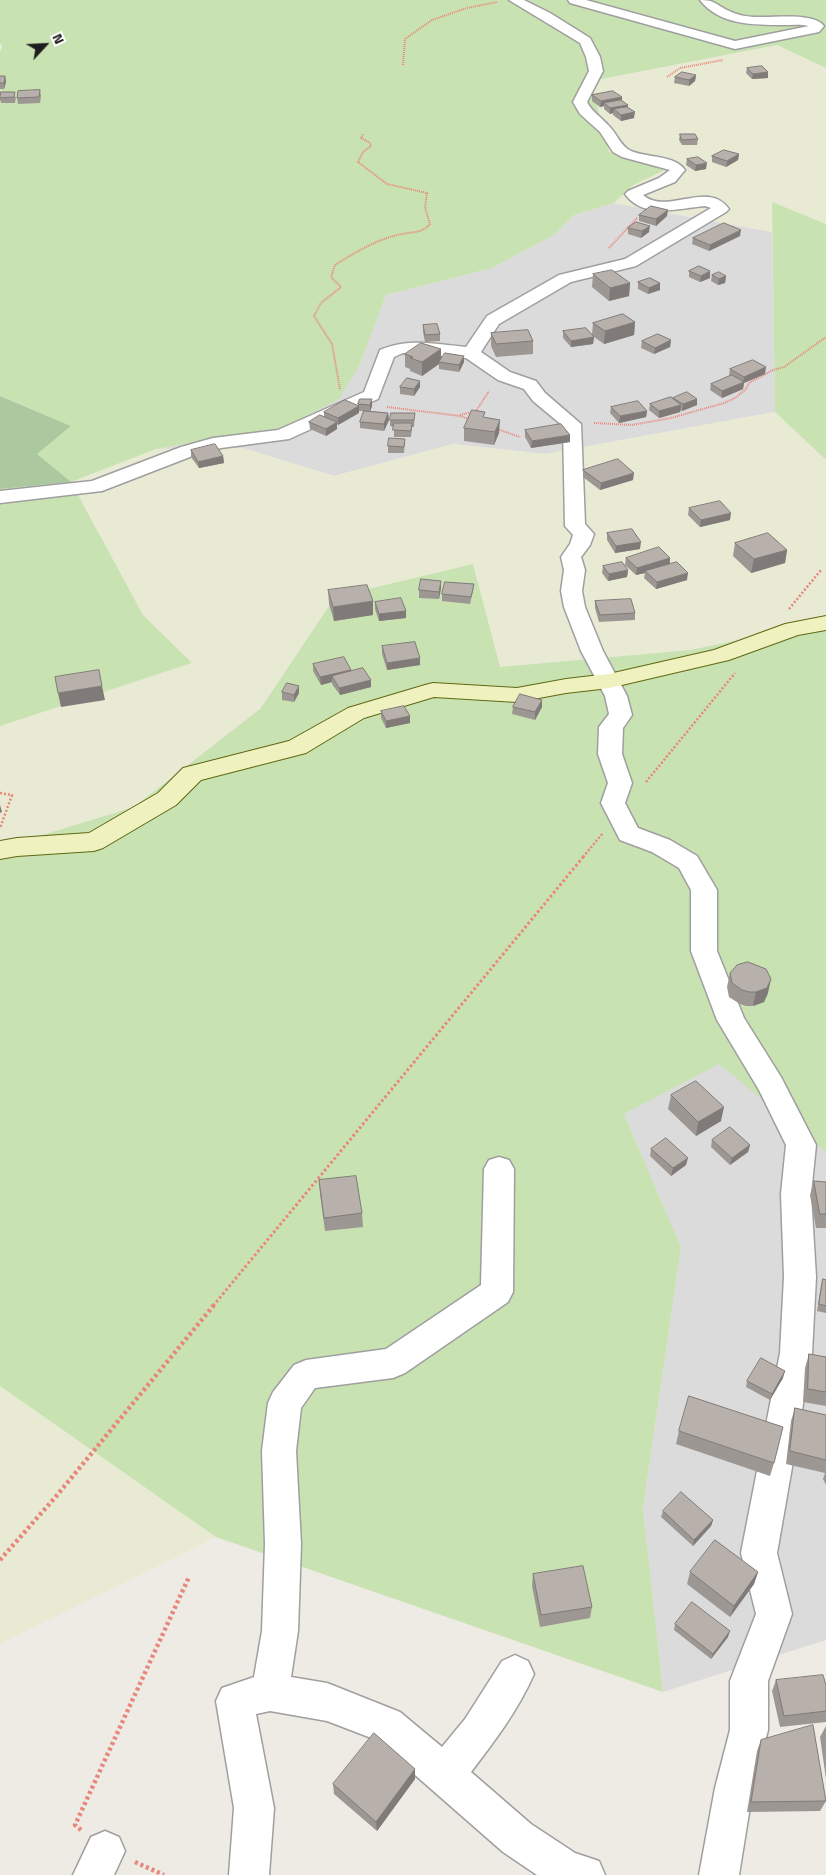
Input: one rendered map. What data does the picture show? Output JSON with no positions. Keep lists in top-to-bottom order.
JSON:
{
  "north": "top right"
}
